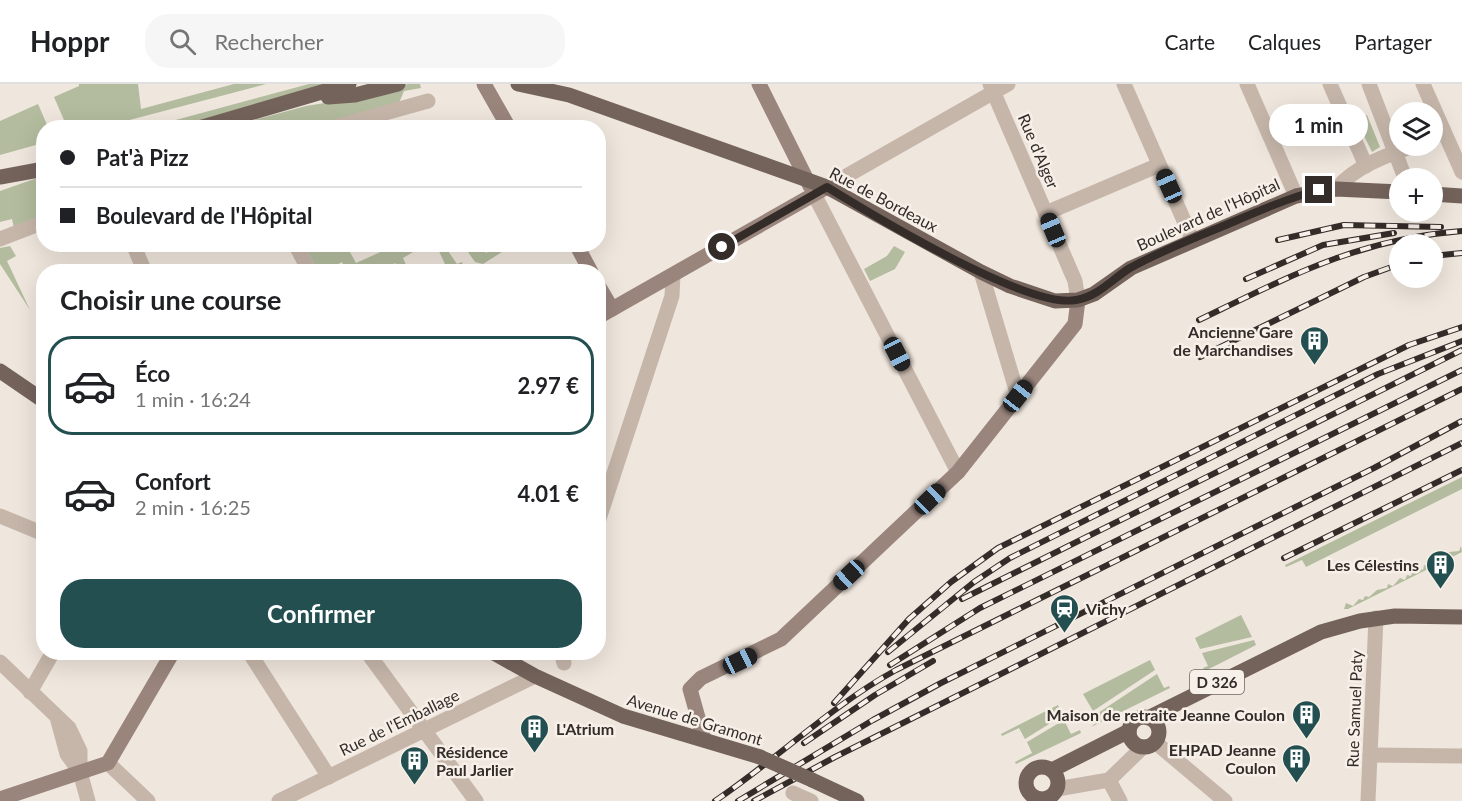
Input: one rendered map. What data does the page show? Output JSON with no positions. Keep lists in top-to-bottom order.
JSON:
{
  "streets": {
    "main road": [
      "Rue de Bordeaux",
      "Boulevard de l'Hôpital",
      "D 326",
      "Avenue de Gramont"
    ],
    "street": ["Rue d'Alger", "Rue Samuel Paty", "Rue de l'Emballage"]
  },
  "crossings": [
    ["Rue d'Alger", "Rue de Bordeaux"],
    ["Rue d'Alger", "Boulevard de l'Hôpital"],
    ["Rue de Bordeaux", "Boulevard de l'Hôpital"],
    ["D 326", "Rue Samuel Paty"],
    ["Avenue de Gramont", "Rue de l'Emballage"]
  ],
  "places": {
    "building": [
      "Ancienne Gare de Marchandises",
      "Les Célestins",
      "Maison de retraite Jeanne Coulon",
      "L'Atrium",
      "EHPAD Jeanne Coulon",
      "Résidence Paul Jarlier"
    ],
    "station": ["Vichy"]
  },
  "page": {
    "header": "Hoppr",
    "search": "Rechercher",
    "nav": ["Carte", "Calques", "Partager"],
    "map_buttons": ["+", "−"],
    "bubble": "1 min",
    "banner": ["Pat'à Pizz", "Boulevard de l'Hôpital"],
    "heading": "Choisir une course",
    "list": [
      {
        "name": "Éco",
        "note": "1 min · 16:24",
        "value": "2.97 €"
      },
      {
        "name": "Confort",
        "note": "2 min · 16:25",
        "value": "4.01 €"
      }
    ],
    "buttons": "Confirmer"
  }
}
